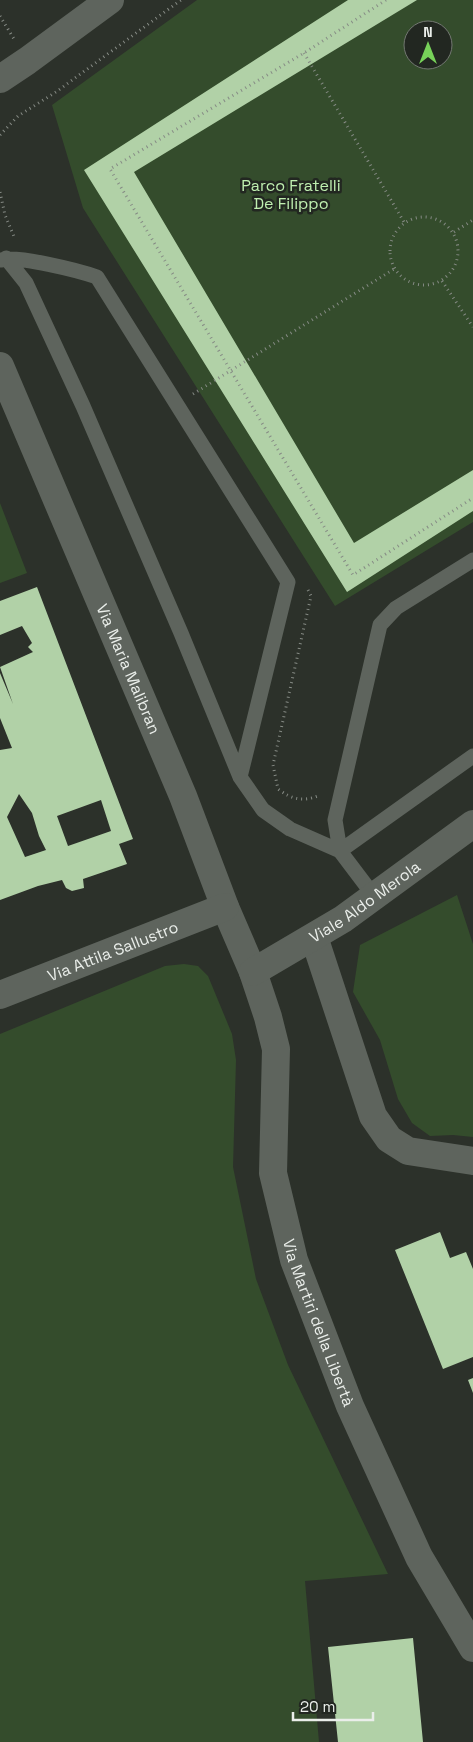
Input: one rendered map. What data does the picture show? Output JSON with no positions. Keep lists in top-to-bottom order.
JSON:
{
  "streets": {
    "street": [
      "Via Maria Malibran",
      "Viale Aldo Merola",
      "Via Attila Sallustro",
      "Via Martiri della Libertà"
    ]
  },
  "crossings": [
    ["Via Maria Malibran", "Viale Aldo Merola"],
    ["Via Maria Malibran", "Via Attila Sallustro"],
    ["Via Maria Malibran", "Via Martiri della Libertà"],
    ["Viale Aldo Merola", "Via Martiri della Libertà"]
  ],
  "parks": ["Parco Fratelli De Filippo"],
  "scale_bar": "20 m",
  "north": "top"
}
